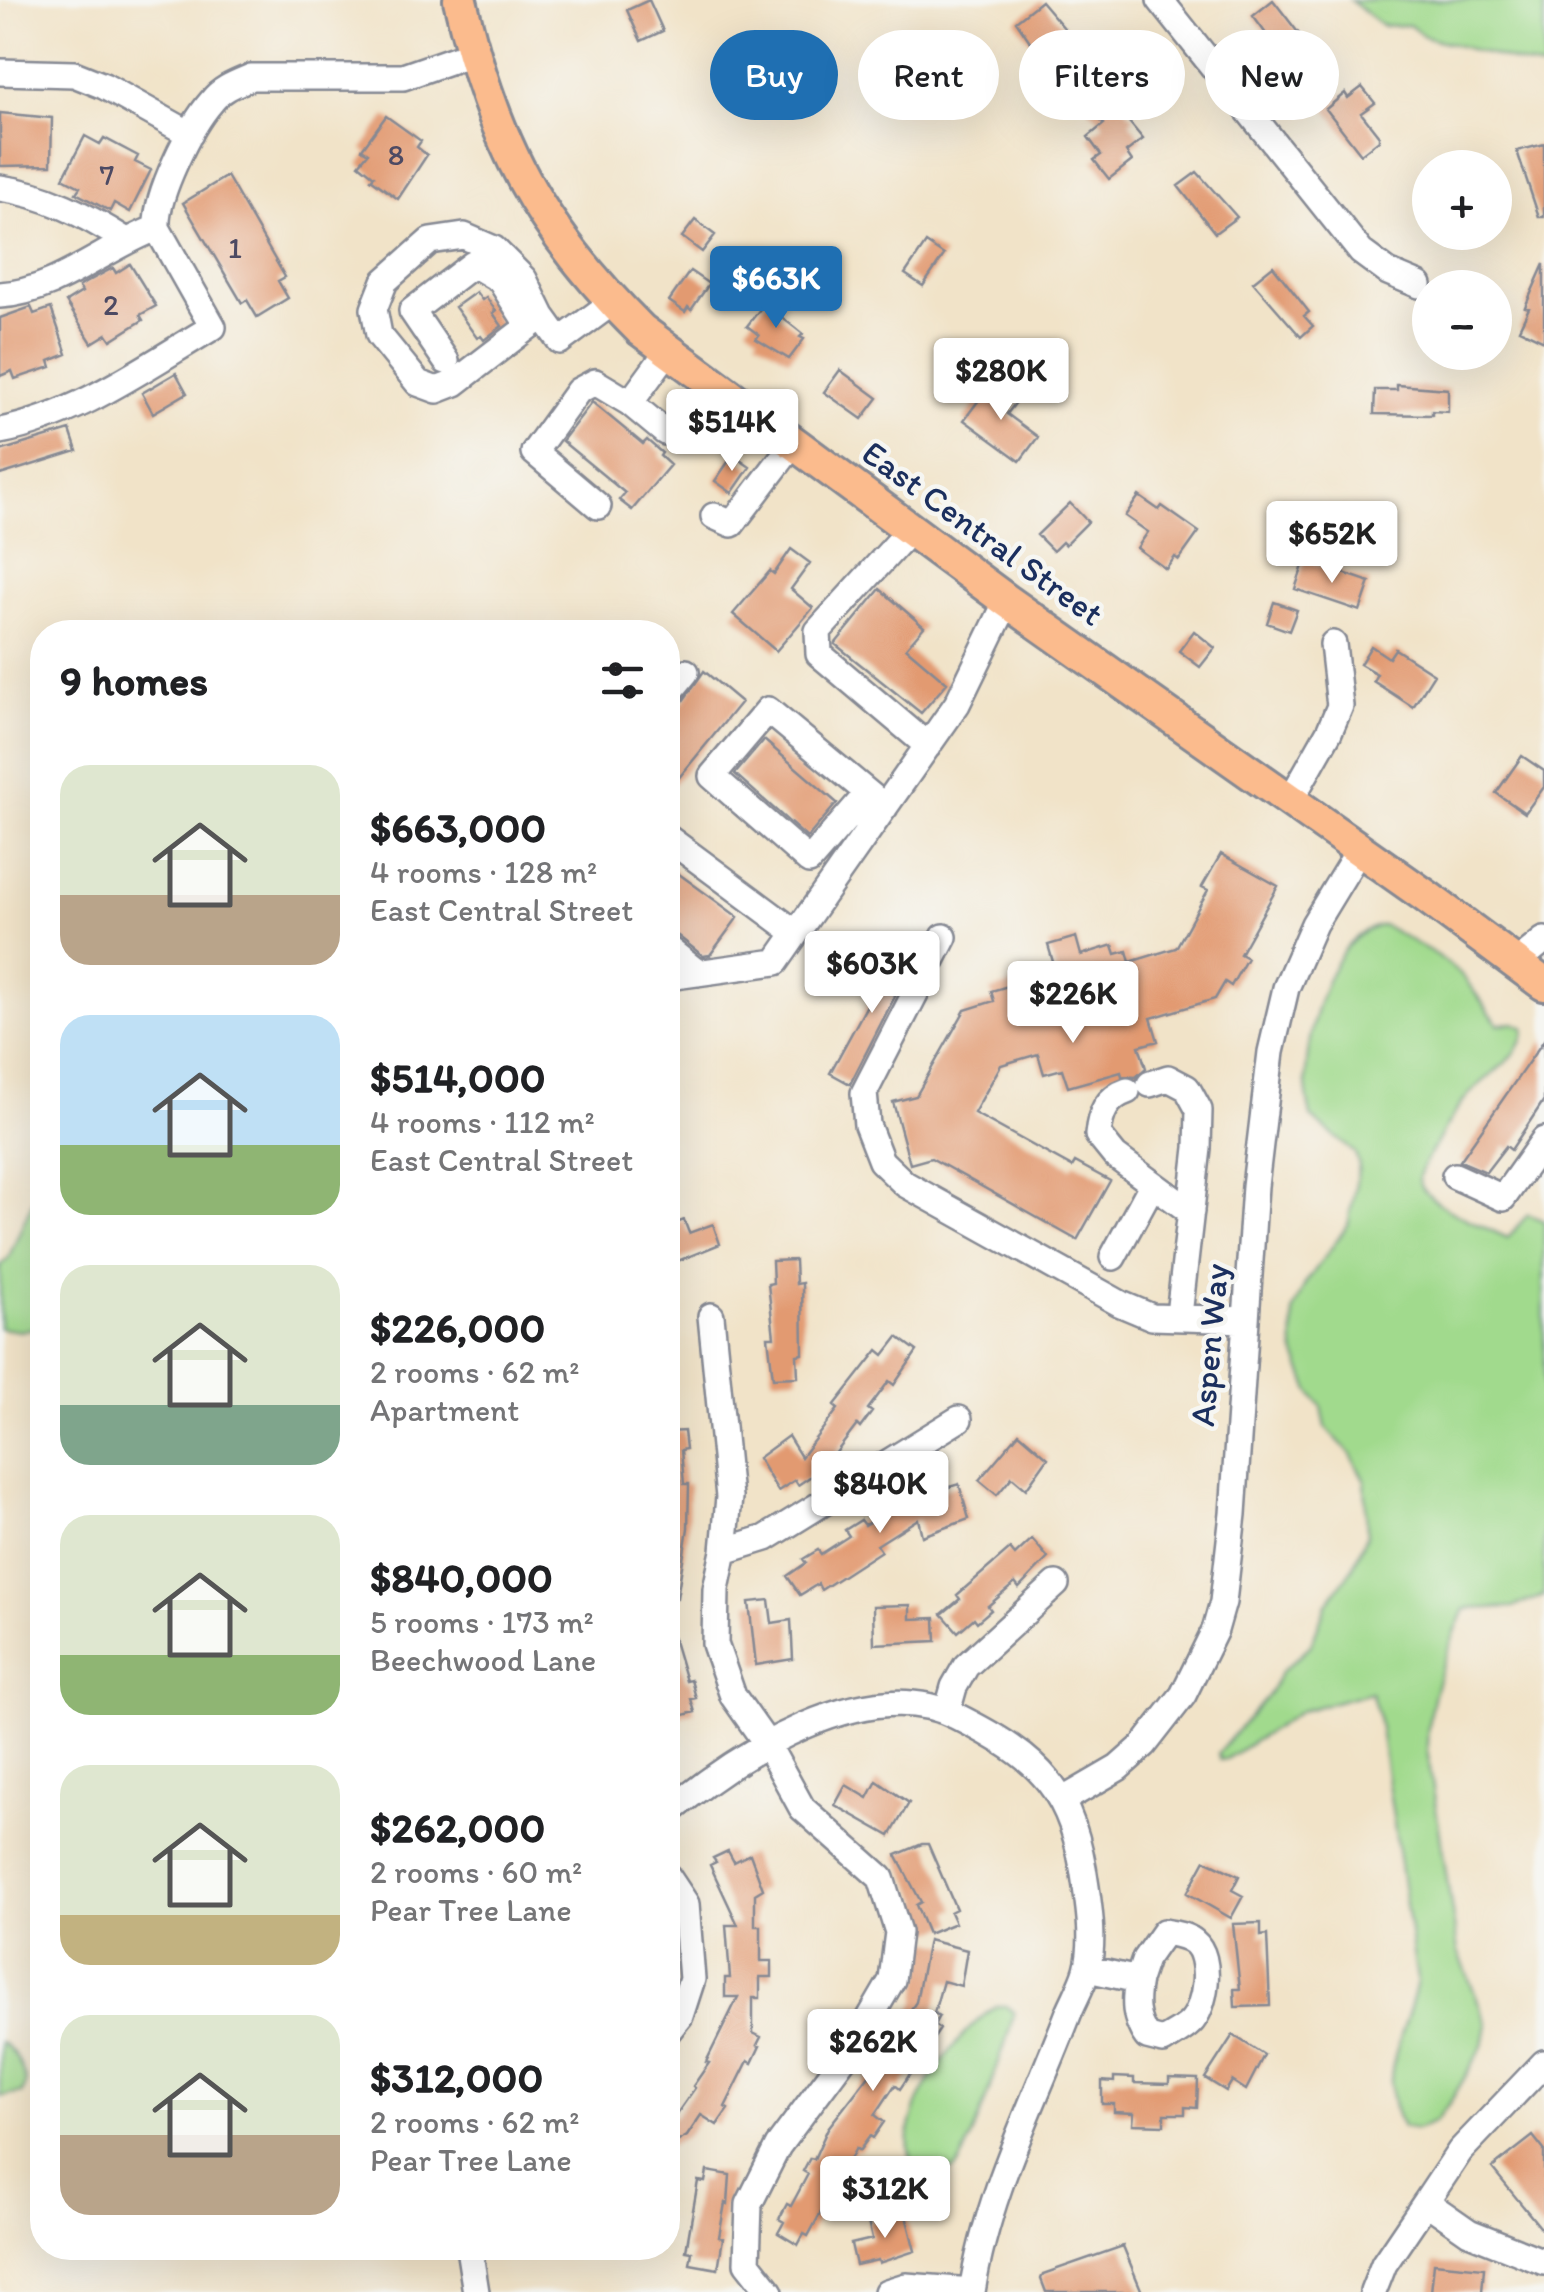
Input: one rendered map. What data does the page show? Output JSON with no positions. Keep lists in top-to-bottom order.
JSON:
{
  "streets": {
    "main road": ["East Central Street"],
    "street": ["Aspen Way"]
  },
  "crossings": [
    ["East Central Street", "Aspen Way"]
  ],
  "house_numbers": [
    "8",
    "7",
    "1",
    "2"
  ],
  "page": {
    "chip": [
      "Buy",
      "Rent",
      "Filters",
      "New"
    ],
    "map_buttons": ["+", "−"],
    "price": [
      "$663K",
      "$280K",
      "$514K",
      "$652K",
      "$603K",
      "$226K",
      "$840K",
      "$262K",
      "$312K"
    ],
    "heading": "9 homes",
    "list": [
      {
        "name": "$663,000",
        "note": "4 rooms · 128 m² · East Central Street"
      },
      {
        "name": "$514,000",
        "note": "4 rooms · 112 m² · East Central Street"
      },
      {
        "name": "$226,000",
        "note": "2 rooms · 62 m² · Apartment"
      },
      {
        "name": "$840,000",
        "note": "5 rooms · 173 m² · Beechwood Lane"
      },
      {
        "name": "$262,000",
        "note": "2 rooms · 60 m² · Pear Tree Lane"
      },
      {
        "name": "$312,000",
        "note": "2 rooms · 62 m² · Pear Tree Lane"
      }
    ]
  }
}
